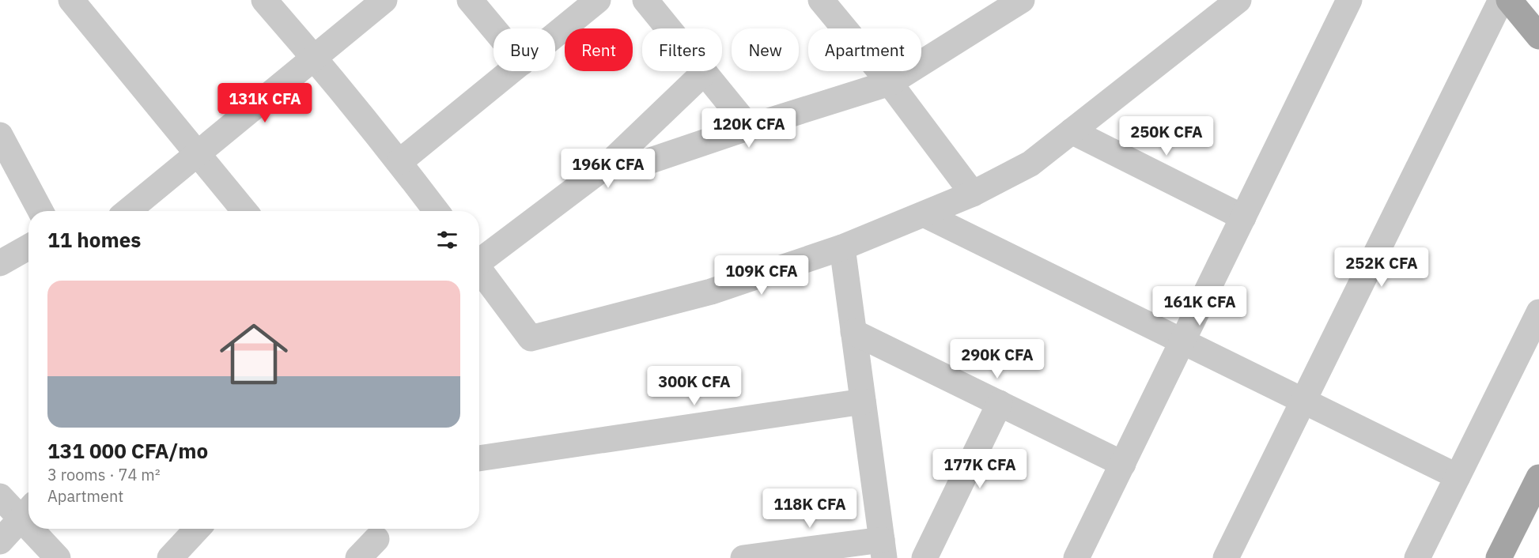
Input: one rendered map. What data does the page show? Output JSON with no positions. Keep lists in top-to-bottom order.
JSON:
{
  "page": {
    "chip": [
      "Buy",
      "Rent",
      "Filters",
      "New",
      "Apartment"
    ],
    "price": [
      "131K CFA",
      "120K CFA",
      "250K CFA",
      "196K CFA",
      "252K CFA",
      "109K CFA",
      "161K CFA",
      "290K CFA",
      "300K CFA",
      "177K CFA",
      "118K CFA"
    ],
    "heading": "11 homes",
    "list": [
      {
        "name": "131 000 CFA/mo",
        "note": "3 rooms · 74 m² · Apartment"
      }
    ]
  }
}
